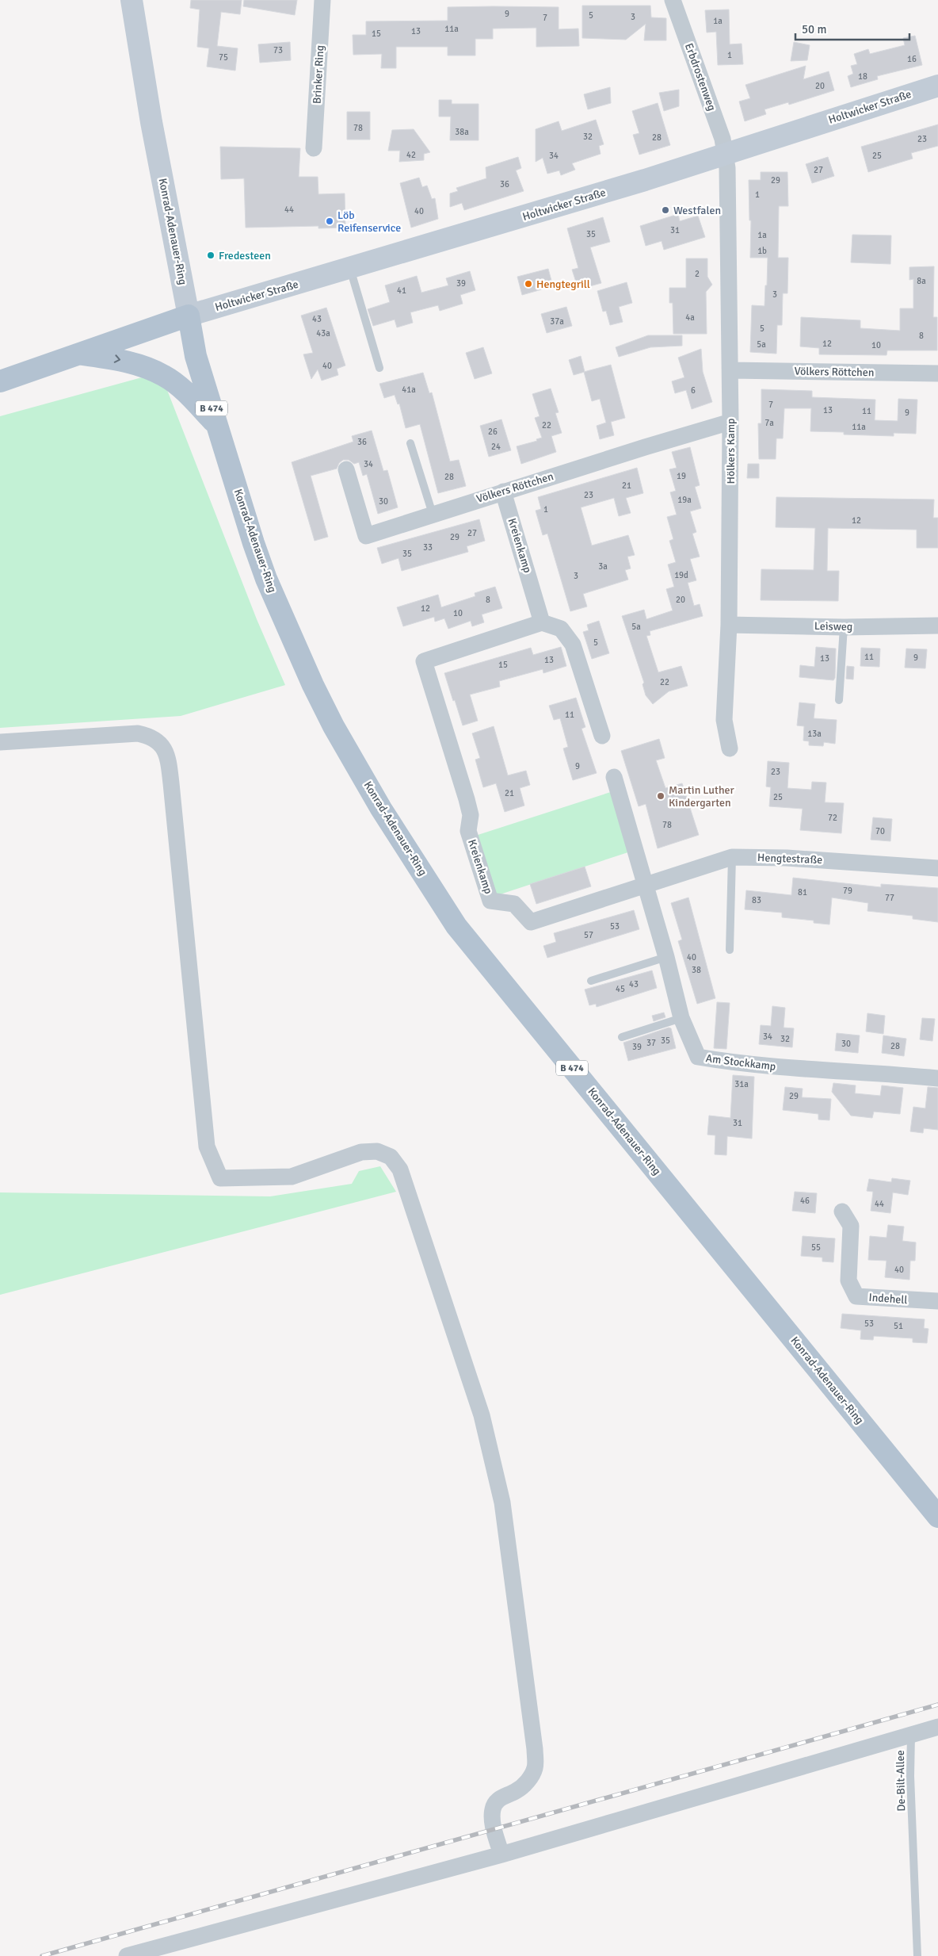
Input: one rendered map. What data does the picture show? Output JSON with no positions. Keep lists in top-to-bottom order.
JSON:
{
  "streets": {
    "main road": ["Holtwicker Straße", "Konrad-Adenauer-Ring", "B 474"],
    "street": [
      "Brinker Ring",
      "Erbdrostenweg",
      "Völkers Röttchen",
      "Hölkers Kamp",
      "Kreienkamp",
      "Leisweg",
      "Hengtestraße",
      "Am Stockkamp",
      "Indehell"
    ],
    "lane": ["De-Bilt-Allee"]
  },
  "crossings": [
    ["Erbdrostenweg", "Holtwicker Straße"],
    ["Erbdrostenweg", "Hölkers Kamp"],
    ["Holtwicker Straße", "Konrad-Adenauer-Ring"],
    ["Holtwicker Straße", "Hölkers Kamp"],
    ["Völkers Röttchen", "Hölkers Kamp"],
    ["Völkers Röttchen", "Kreienkamp"],
    ["Hölkers Kamp", "Leisweg"],
    ["Kreienkamp", "Hengtestraße"],
    ["Kreienkamp", "Am Stockkamp"],
    ["Hengtestraße", "Am Stockkamp"]
  ],
  "places": [
    "Westfalen",
    "Löb Reifenservice",
    "Fredesteen",
    "Hengtegrill",
    "Martin Luther Kindergarten"
  ],
  "house_numbers": [
    "9",
    "5",
    "3",
    "7",
    "1a",
    "11a",
    "13",
    "15",
    "73",
    "1",
    "75",
    "16",
    "18",
    "20",
    "78",
    "38a",
    "32",
    "28",
    "23",
    "42",
    "34",
    "25",
    "27",
    "29",
    "36",
    "1",
    "44",
    "40",
    "31",
    "35",
    "1a",
    "1b",
    "2",
    "8a",
    "39",
    "41",
    "3",
    "4a",
    "43",
    "37a",
    "5",
    "43a",
    "8",
    "12",
    "5a",
    "10",
    "40",
    "41a",
    "6",
    "7",
    "13",
    "11",
    "9",
    "7a",
    "22",
    "11a",
    "26",
    "36",
    "24",
    "34",
    "19",
    "28",
    "21",
    "23",
    "19a",
    "30",
    "1",
    "12",
    "27",
    "29",
    "33",
    "35",
    "3a",
    "19d",
    "3",
    "8",
    "20",
    "12",
    "10",
    "5a",
    "5",
    "11",
    "9",
    "13",
    "13",
    "15",
    "22",
    "11",
    "13a",
    "9",
    "23",
    "21",
    "25",
    "72",
    "78",
    "70",
    "79",
    "81",
    "77",
    "83",
    "53",
    "57",
    "40",
    "38",
    "43",
    "45",
    "34",
    "32",
    "35",
    "37",
    "30",
    "28",
    "39",
    "31a",
    "29",
    "31",
    "46",
    "44",
    "55",
    "40",
    "53",
    "51"
  ],
  "scale_bar": "50 m"
}
